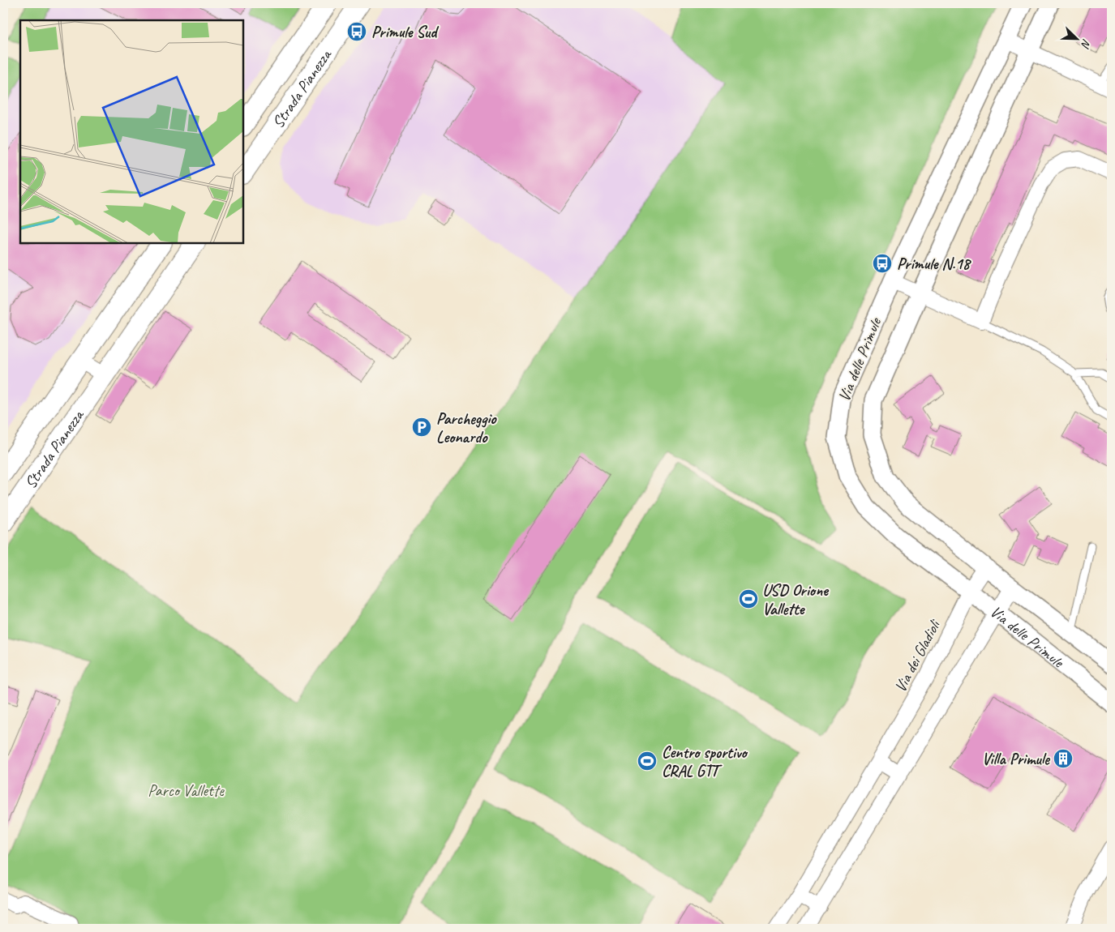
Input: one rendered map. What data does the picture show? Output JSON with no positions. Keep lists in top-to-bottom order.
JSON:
{
  "streets": {
    "main road": ["Strada Pianezza"],
    "street": ["Via delle Primule", "Via dei Gladioli"]
  },
  "crossings": [
    ["Via delle Primule", "Via dei Gladioli"]
  ],
  "parks": ["Parco Vallette"],
  "places": {
    "bus stop": ["Primule Sud", "Primule N.18"],
    "parking": ["Parcheggio Leonardo"],
    "sports": ["USD Orione Vallette", "Centro sportivo CRAL GTT"],
    "building": ["Villa Primule"]
  },
  "north": "bottom right"
}
